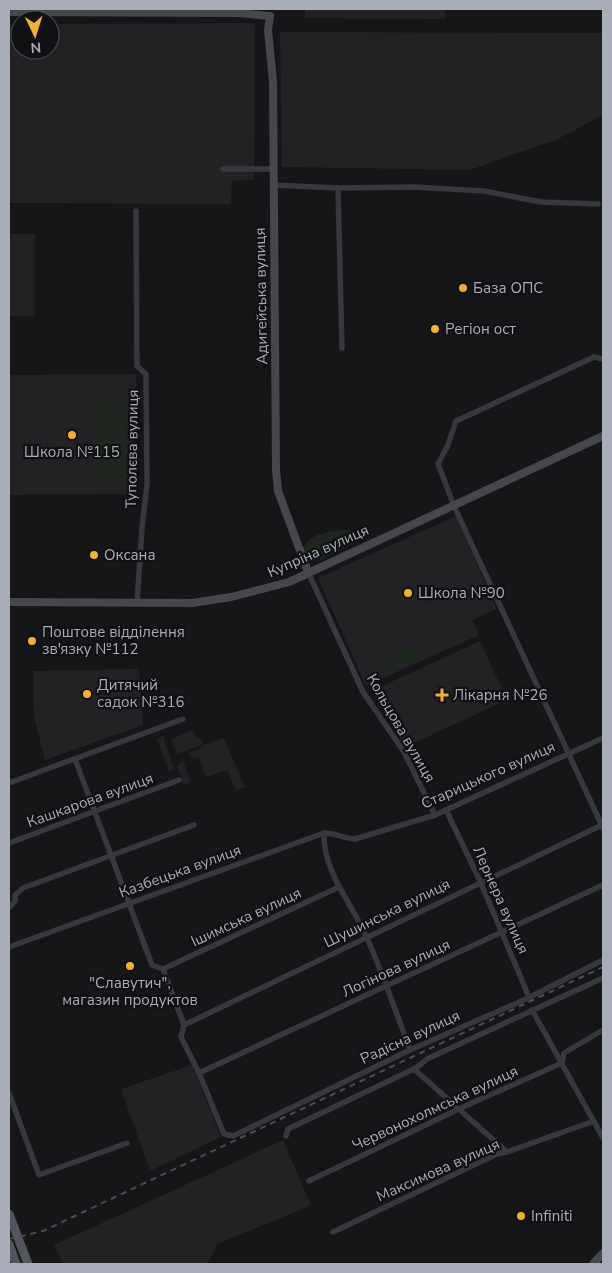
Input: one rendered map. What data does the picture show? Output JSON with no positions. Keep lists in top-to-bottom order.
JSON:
{
  "streets": {
    "street": [
      "Адигейська вулиця",
      "Туполєва вулиця",
      "Купріна вулиця",
      "Кольцова вулиця",
      "Старицького вулиця",
      "Кашкарова вулиця",
      "Казбецька вулиця",
      "Лернера вулиця",
      "Шушинська вулиця",
      "Ішимська вулиця",
      "Логінова вулиця",
      "Радісна вулиця",
      "Червонохолмська вулиця",
      "Максимова вулиця"
    ]
  },
  "crossings": [
    ["Адигейська вулиця", "Купріна вулиця"],
    ["Адигейська вулиця", "Кольцова вулиця"],
    ["Туполєва вулиця", "Купріна вулиця"],
    ["Купріна вулиця", "Кольцова вулиця"],
    ["Кольцова вулиця", "Старицького вулиця"],
    ["Старицького вулиця", "Казбецька вулиця"],
    ["Старицького вулиця", "Лернера вулиця"],
    ["Лернера вулиця", "Шушинська вулиця"],
    ["Лернера вулиця", "Логінова вулиця"],
    ["Лернера вулиця", "Радісна вулиця"],
    ["Логінова вулиця", "Радісна вулиця"]
  ],
  "places": {
    "other": [
      "База ОПС",
      "Регіон ост",
      "Школа №115",
      "Оксана",
      "Школа №90",
      "Поштове відділення зв'язку №112",
      "Дитячий садок №316",
      "\"Славутич\", магазин продуктов",
      "Infiniti"
    ],
    "health": ["Лікарня №26"]
  },
  "north": "bottom"
}
